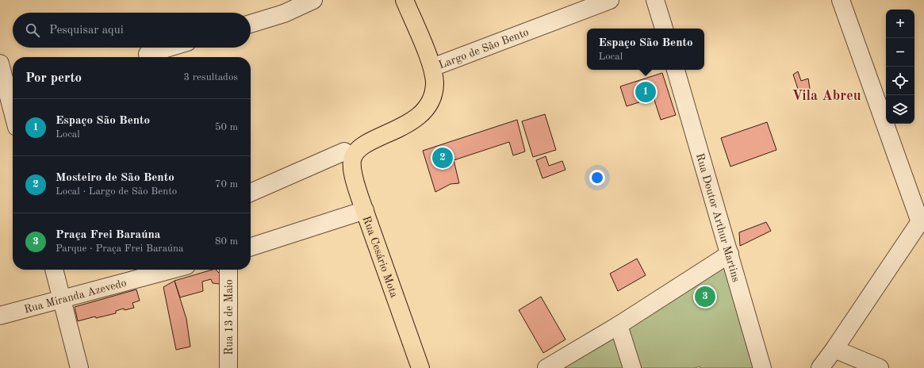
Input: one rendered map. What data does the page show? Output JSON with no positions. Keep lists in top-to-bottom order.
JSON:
{
  "streets": {
    "main road": ["Largo de São Bento", "Rua Cesário Mota"],
    "street": ["Rua Doutor Arthur Martins", "Rua Miranda Azevedo", "Rua 13 de Maio"]
  },
  "crossings": [
    ["Largo de São Bento", "Rua Cesário Mota"]
  ],
  "districts": ["Vila Abreu"],
  "page": {
    "map_buttons": ["+", "−"],
    "search": "Pesquisar aqui",
    "popup": ["Espaço São Bento", "Local"],
    "heading": ["Por perto", "3 resultados"],
    "pins": ["1", "2", "3"],
    "list": [
      {
        "mark": "1",
        "name": "Espaço São Bento",
        "note": "Local",
        "value": "50 m"
      },
      {
        "mark": "2",
        "name": "Mosteiro de São Bento",
        "note": "Local · Largo de São Bento",
        "value": "70 m"
      },
      {
        "mark": "3",
        "name": "Praça Frei Baraúna",
        "note": "Parque · Praça Frei Baraúna",
        "value": "80 m"
      }
    ]
  }
}
